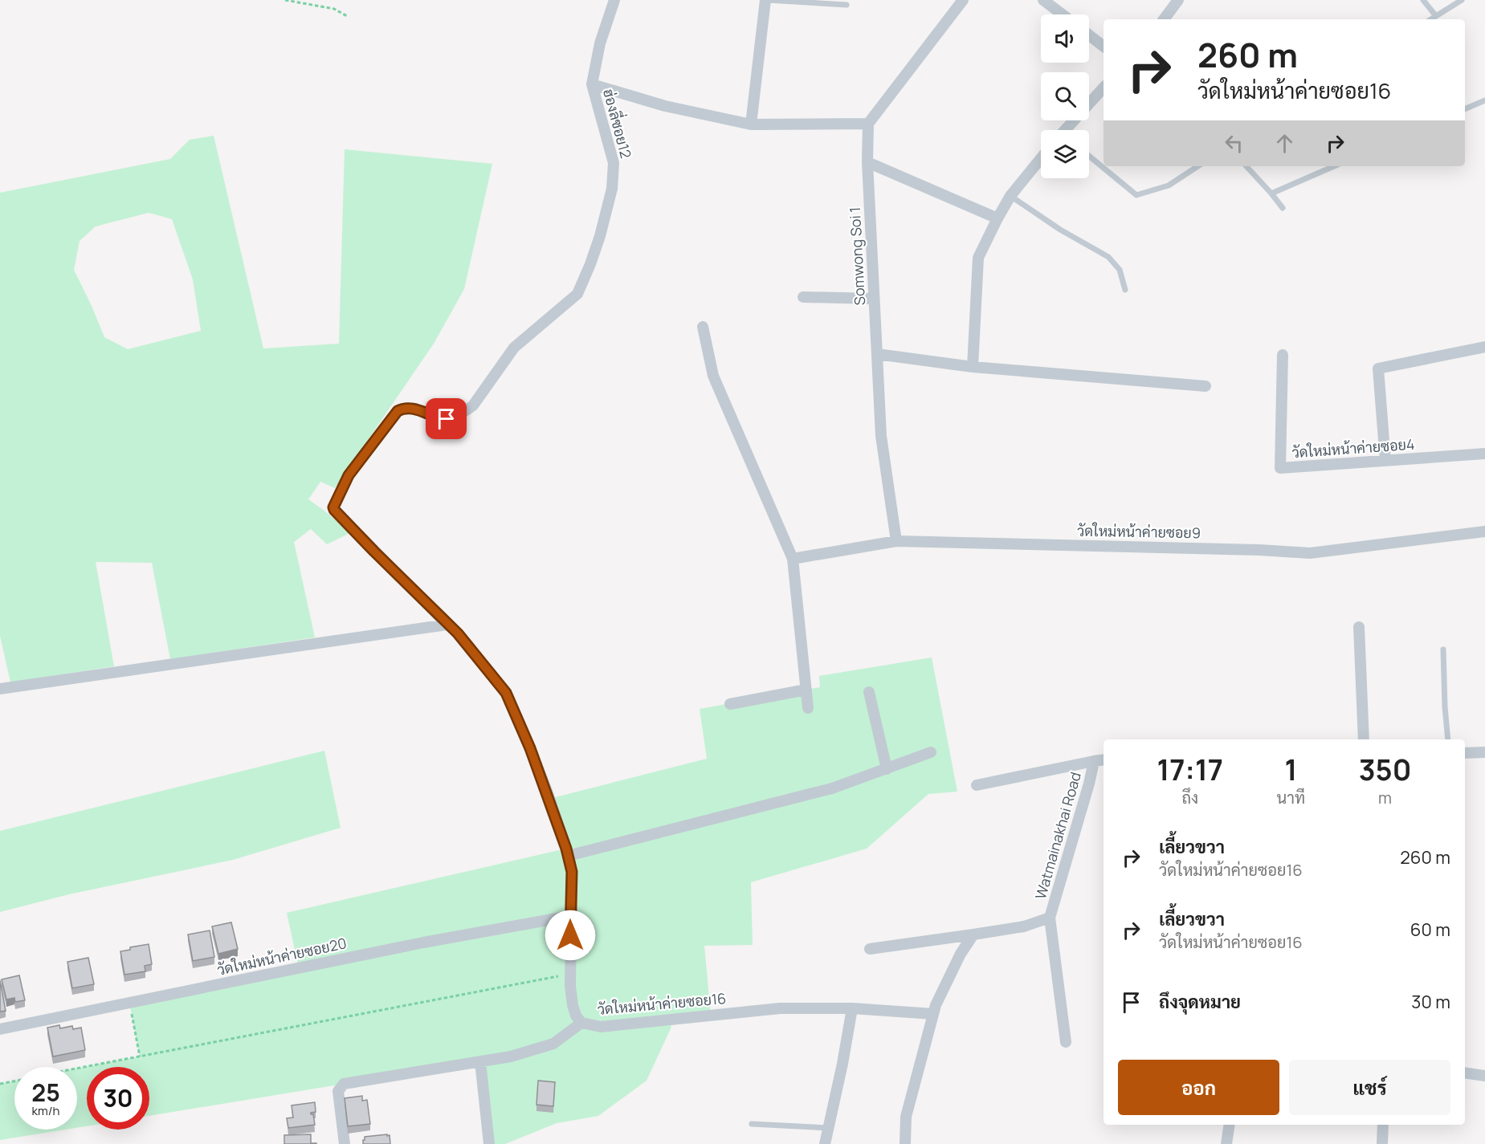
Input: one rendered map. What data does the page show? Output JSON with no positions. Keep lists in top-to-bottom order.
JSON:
{
  "streets": {
    "street": [
      "ฮ่องลี่ซอย12",
      "Somwong Soi 1",
      "วัดใหม่หน้าค่ายซอย4",
      "วัดใหม่หน้าค่ายซอย9",
      "Watmainakhai Road",
      "วัดใหม่หน้าค่ายซอย20",
      "วัดใหม่หน้าค่ายซอย16"
    ]
  },
  "crossings": [
    ["ฮ่องลี่ซอย12", "วัดใหม่หน้าค่ายซอย16"],
    ["Somwong Soi 1", "วัดใหม่หน้าค่ายซอย9"],
    ["วัดใหม่หน้าค่ายซอย20", "วัดใหม่หน้าค่ายซอย16"]
  ],
  "page": {
    "turn": ["260 m", "วัดใหม่หน้าค่ายซอย16"],
    "eta": [
      "17:17",
      "ถึง",
      "1",
      "นาที",
      "350",
      "m"
    ],
    "list": [
      {
        "name": "เลี้ยวขวา",
        "note": "วัดใหม่หน้าค่ายซอย16",
        "value": "260 m"
      },
      {
        "name": "เลี้ยวขวา",
        "note": "วัดใหม่หน้าค่ายซอย16",
        "value": "60 m"
      },
      {
        "name": "ถึงจุดหมาย",
        "value": "30 m"
      }
    ],
    "buttons": ["ออก", "แชร์"],
    "speed": "25 km/h",
    "limit": "30"
  }
}
